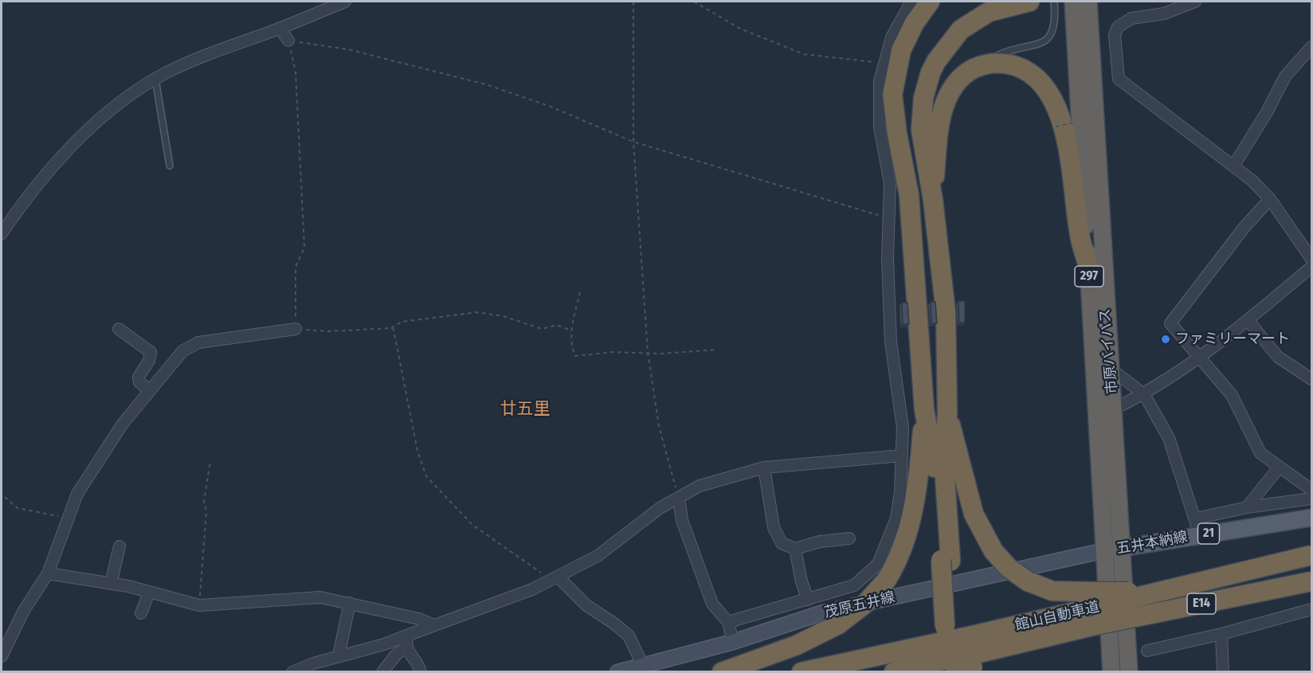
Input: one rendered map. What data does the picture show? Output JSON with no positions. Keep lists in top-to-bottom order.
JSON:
{
  "streets": {
    "highway": [
      "297",
      "市原バイパス",
      "E14",
      "館山自動車道"
    ],
    "main road": ["21", "五井本納線", "茂原五井線"]
  },
  "crossings": [
    ["市原バイパス", "五井本納線"],
    ["市原バイパス", "茂原五井線"],
    ["五井本納線", "茂原五井線"]
  ],
  "districts": ["廿五里"],
  "places": ["ファミリーマート"]
}
